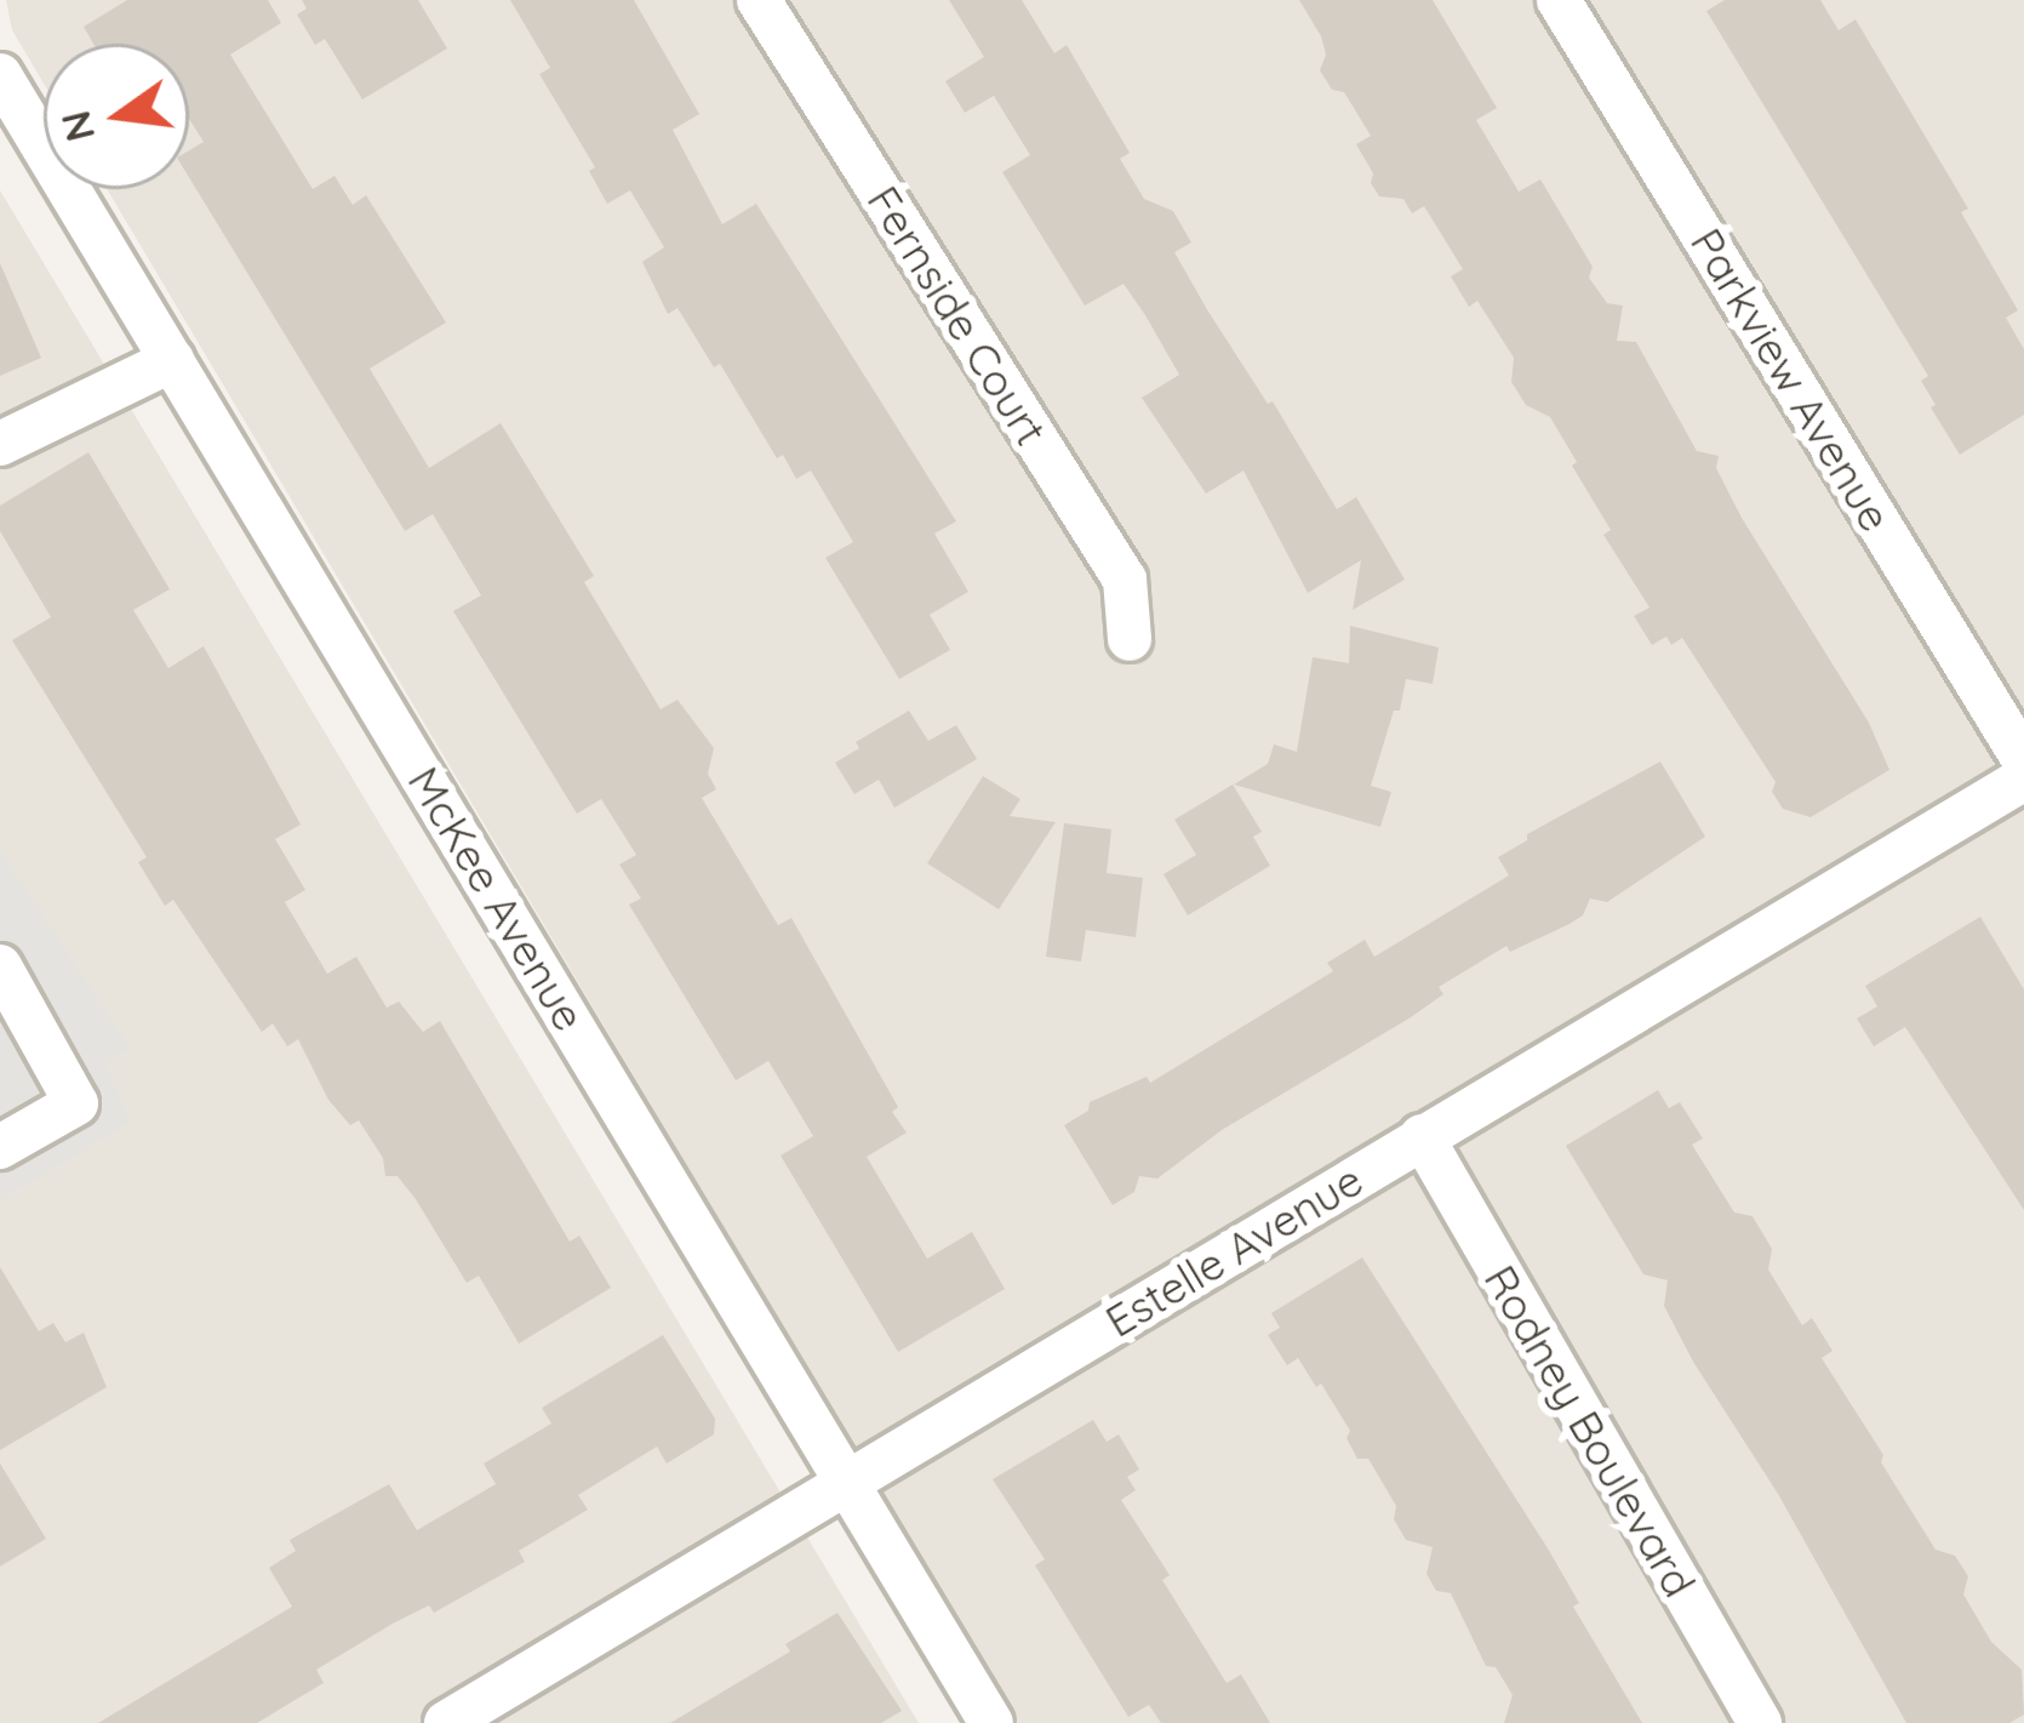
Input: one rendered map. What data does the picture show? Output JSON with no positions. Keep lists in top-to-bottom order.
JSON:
{
  "streets": {
    "street": [
      "Fernside Court",
      "Parkview Avenue",
      "McKee Avenue",
      "Estelle Avenue",
      "Rodney Boulevard"
    ]
  },
  "crossings": [
    ["McKee Avenue", "Estelle Avenue"],
    ["Estelle Avenue", "Rodney Boulevard"]
  ],
  "north": "left"
}
